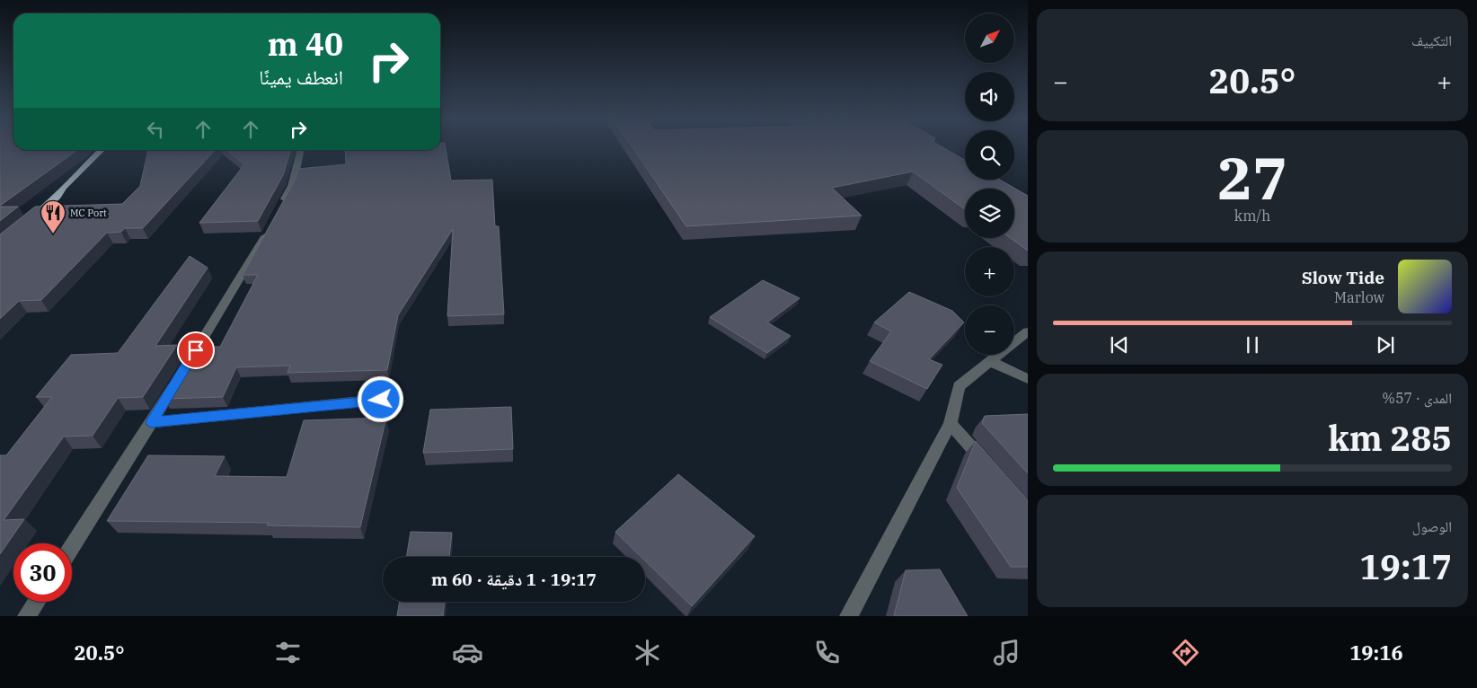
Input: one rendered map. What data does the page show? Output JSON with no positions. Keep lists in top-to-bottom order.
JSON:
{
  "places": {
    "restaurant": ["MC Port"]
  },
  "north": "top right",
  "page": {
    "tile": [
      "التكييف",
      ["27", "km/h"],
      ["المدى · 57%", "285 km"],
      ["الوصول", "19:17"]
    ],
    "map_buttons": ["+", "−"],
    "turn": ["40 m", "انعطف يمينًا"],
    "heat": ["−", "20.5°", "+"],
    "song": ["Slow Tide", "Marlow"],
    "limit": "30",
    "trip": "19:17 · 1 دقيقة · 60 m",
    "tabs": ["19:16", "20.5°"]
  }
}
